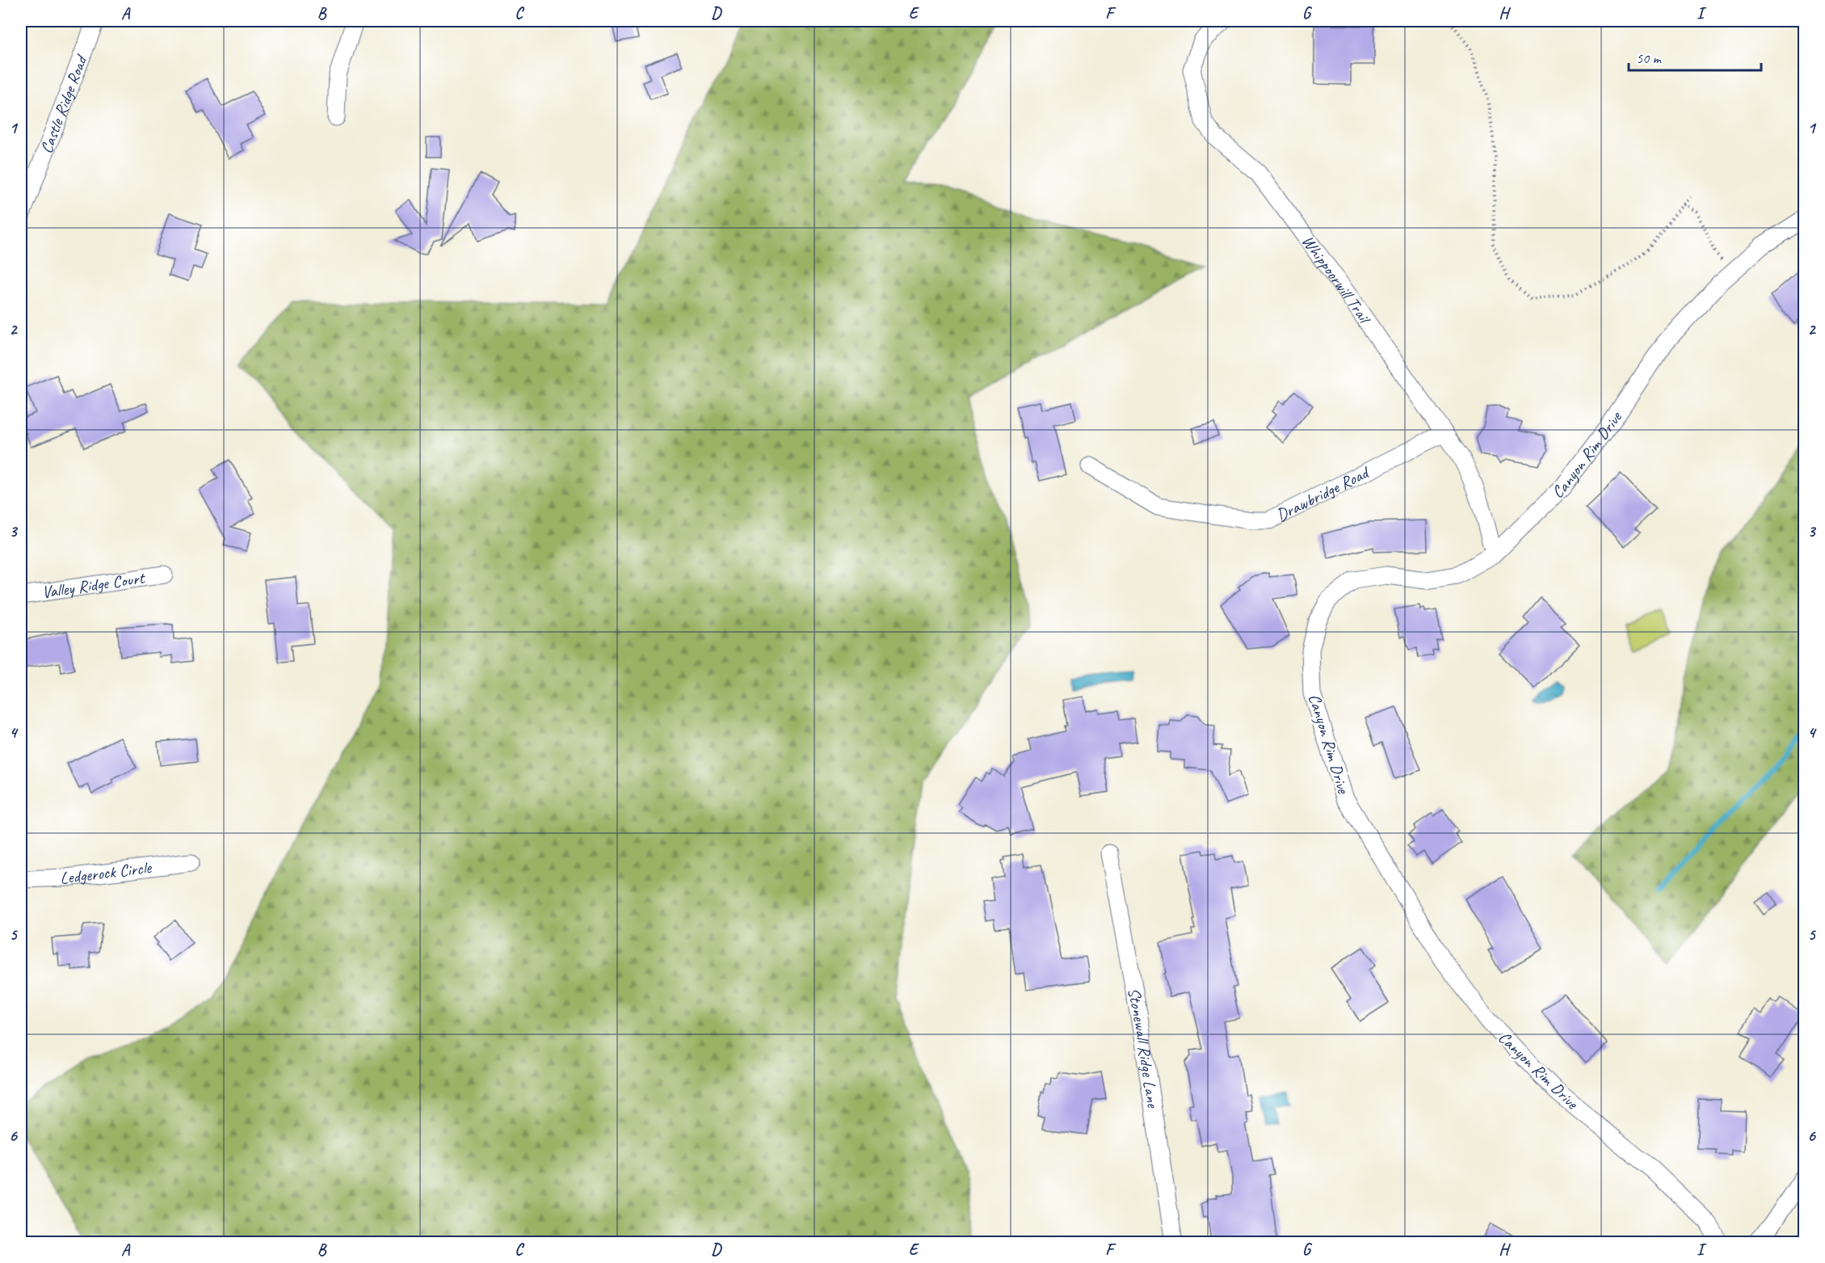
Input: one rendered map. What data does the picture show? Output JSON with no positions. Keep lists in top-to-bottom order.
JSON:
{
  "streets": {
    "street": [
      "Castle Ridge Road",
      "Whippoorwill Trail",
      "Canyon Rim Drive",
      "Drawbridge Road",
      "Valley Ridge Court",
      "Ledgerock Circle",
      "Stonewall Ridge Lane"
    ]
  },
  "crossings": [
    ["Whippoorwill Trail", "Canyon Rim Drive"],
    ["Whippoorwill Trail", "Drawbridge Road"]
  ],
  "scale_bar": "50 m",
  "grid": {
    "columns": [
      "A",
      "B",
      "C",
      "D",
      "E",
      "F",
      "G",
      "H",
      "I"
    ],
    "rows": [
      "1",
      "2",
      "3",
      "4",
      "5",
      "6"
    ]
  }
}
